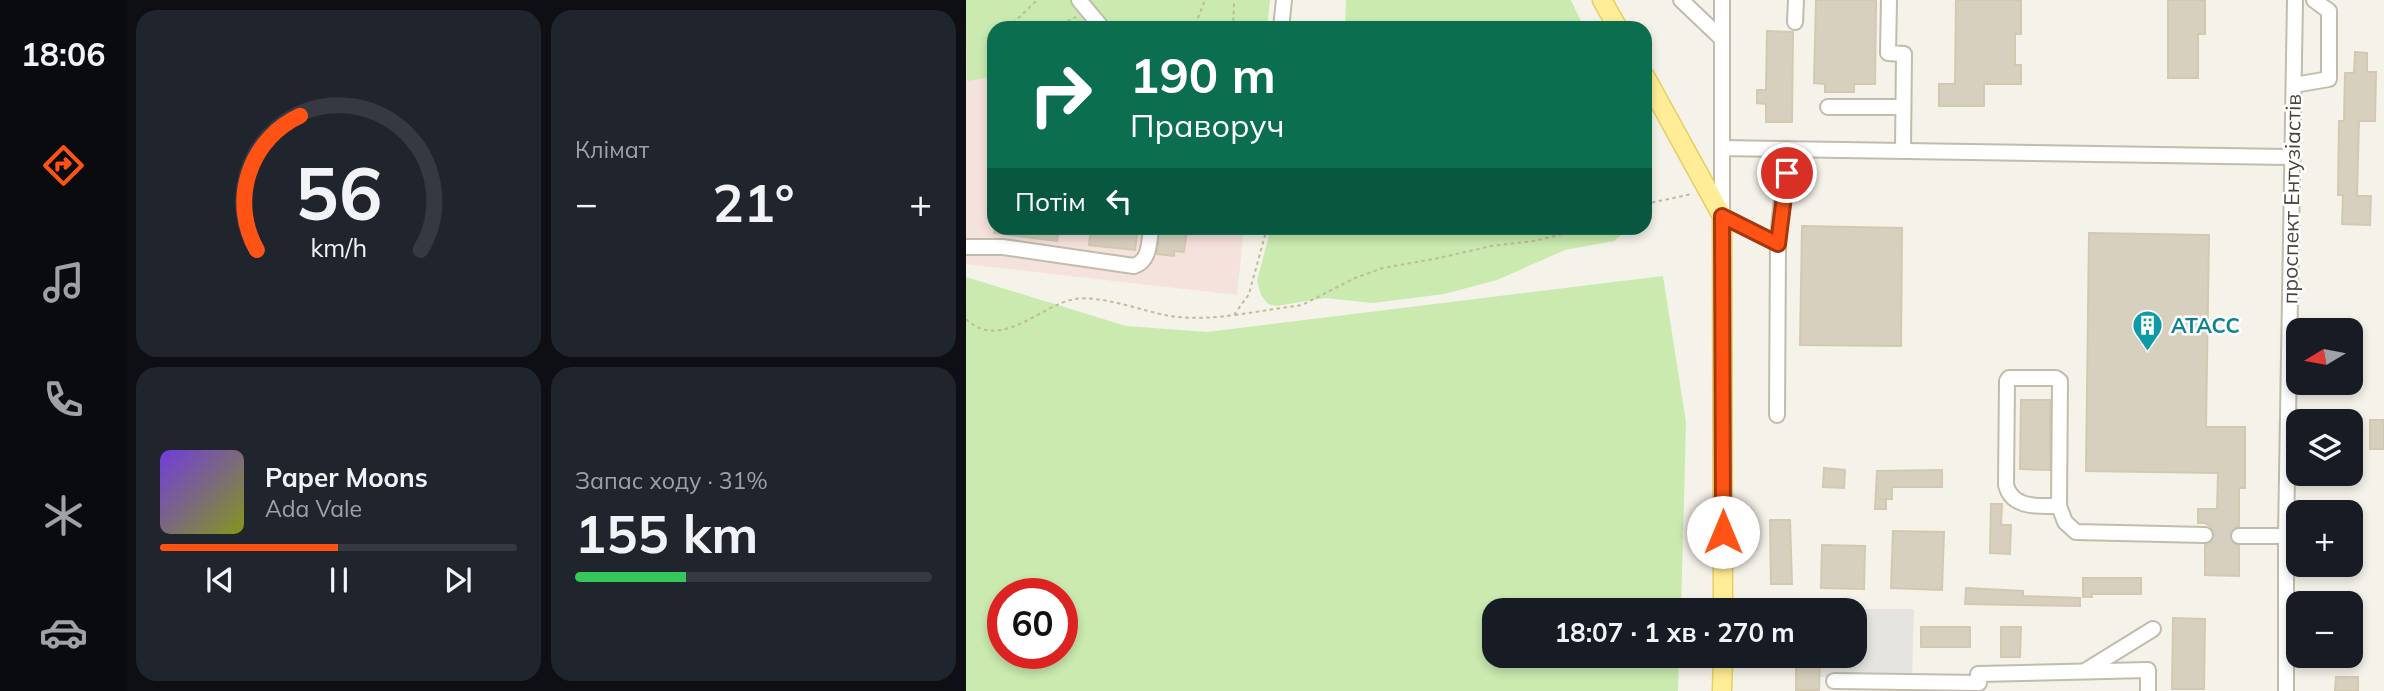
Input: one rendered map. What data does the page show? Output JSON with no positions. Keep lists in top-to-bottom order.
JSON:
{
  "streets": {
    "street": ["проспект Ентузіастів"]
  },
  "places": {
    "building": ["АТАСС"]
  },
  "north": "left",
  "page": {
    "tabs": "18:06",
    "tile": [
      "Клімат",
      ["Запас ходу · 31%", "155 km"]
    ],
    "turn": ["190 m", "Праворуч"],
    "then": "Потім",
    "heat": ["−", "21°", "+"],
    "map_buttons": ["+", "−"],
    "song": ["Paper Moons", "Ada Vale"],
    "limit": "60",
    "trip": "18:07 · 1 хв · 270 m",
    "gauge": ["56", "km/h"]
  }
}
